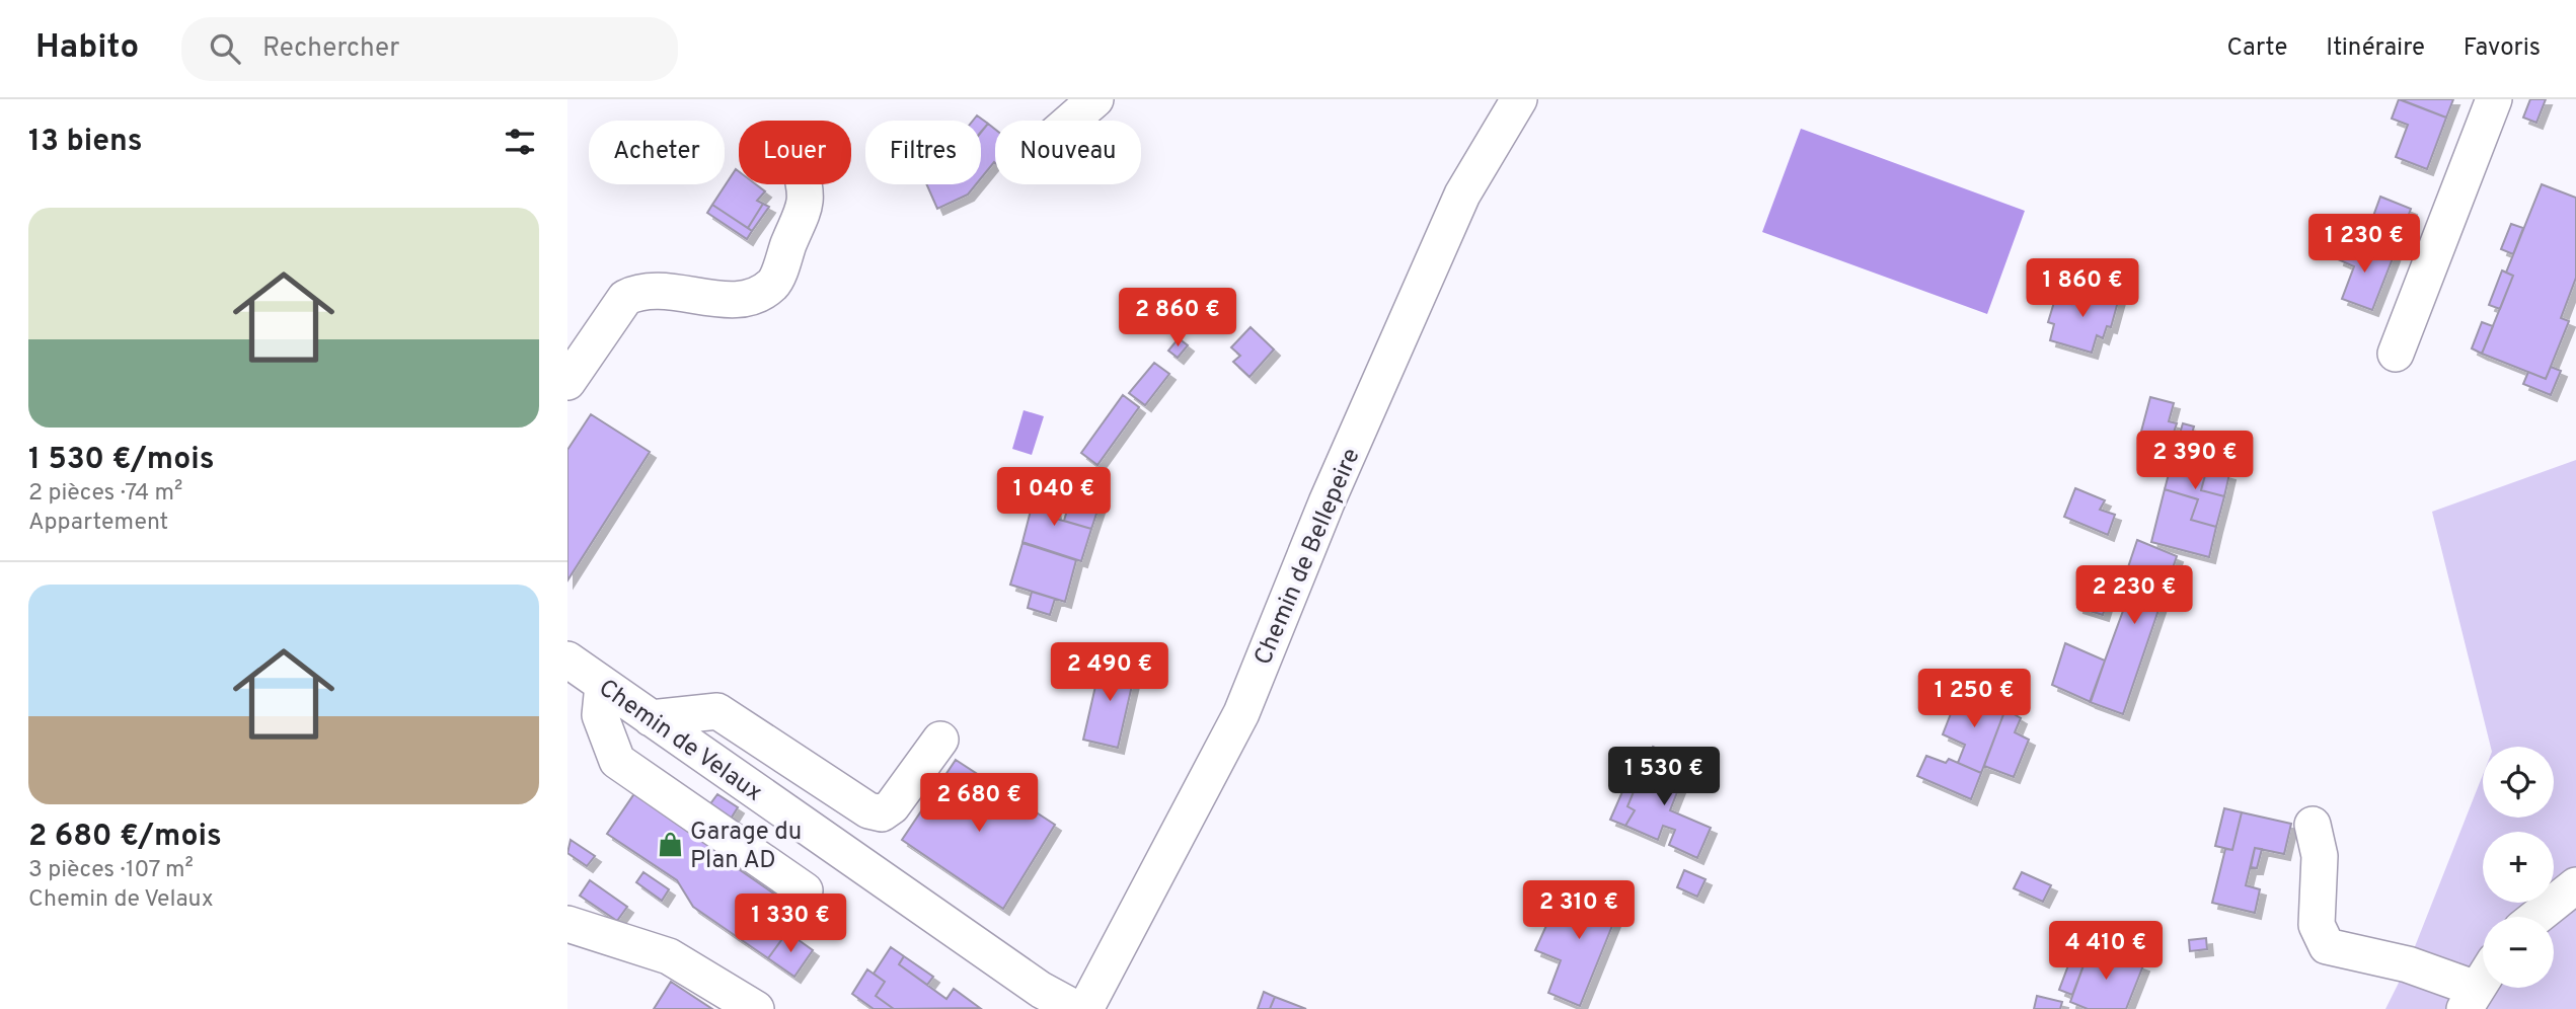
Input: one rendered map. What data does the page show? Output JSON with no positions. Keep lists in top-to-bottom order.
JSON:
{
  "streets": {
    "street": ["Chemin de Bellepeire", "Chemin de Velaux"]
  },
  "places": {
    "shop": ["Garage du Plan AD"]
  },
  "page": {
    "header": "Habito",
    "search": "Rechercher",
    "nav": ["Carte", "Itinéraire", "Favoris"],
    "heading": "13 biens",
    "chip": [
      "Acheter",
      "Louer",
      "Filtres",
      "Nouveau"
    ],
    "list": [
      {
        "name": "1 530 €/mois",
        "note": "2 pièces · 74 m² · Appartement"
      },
      {
        "name": "2 680 €/mois",
        "note": "3 pièces · 107 m² · Chemin de Velaux"
      }
    ],
    "price": [
      "1 230 €",
      "1 860 €",
      "2 860 €",
      "2 390 €",
      "1 040 €",
      "2 230 €",
      "2 490 €",
      "1 250 €",
      "1 530 €",
      "2 680 €",
      "2 310 €",
      "1 330 €",
      "4 410 €"
    ],
    "map_buttons": ["+", "−"]
  }
}
